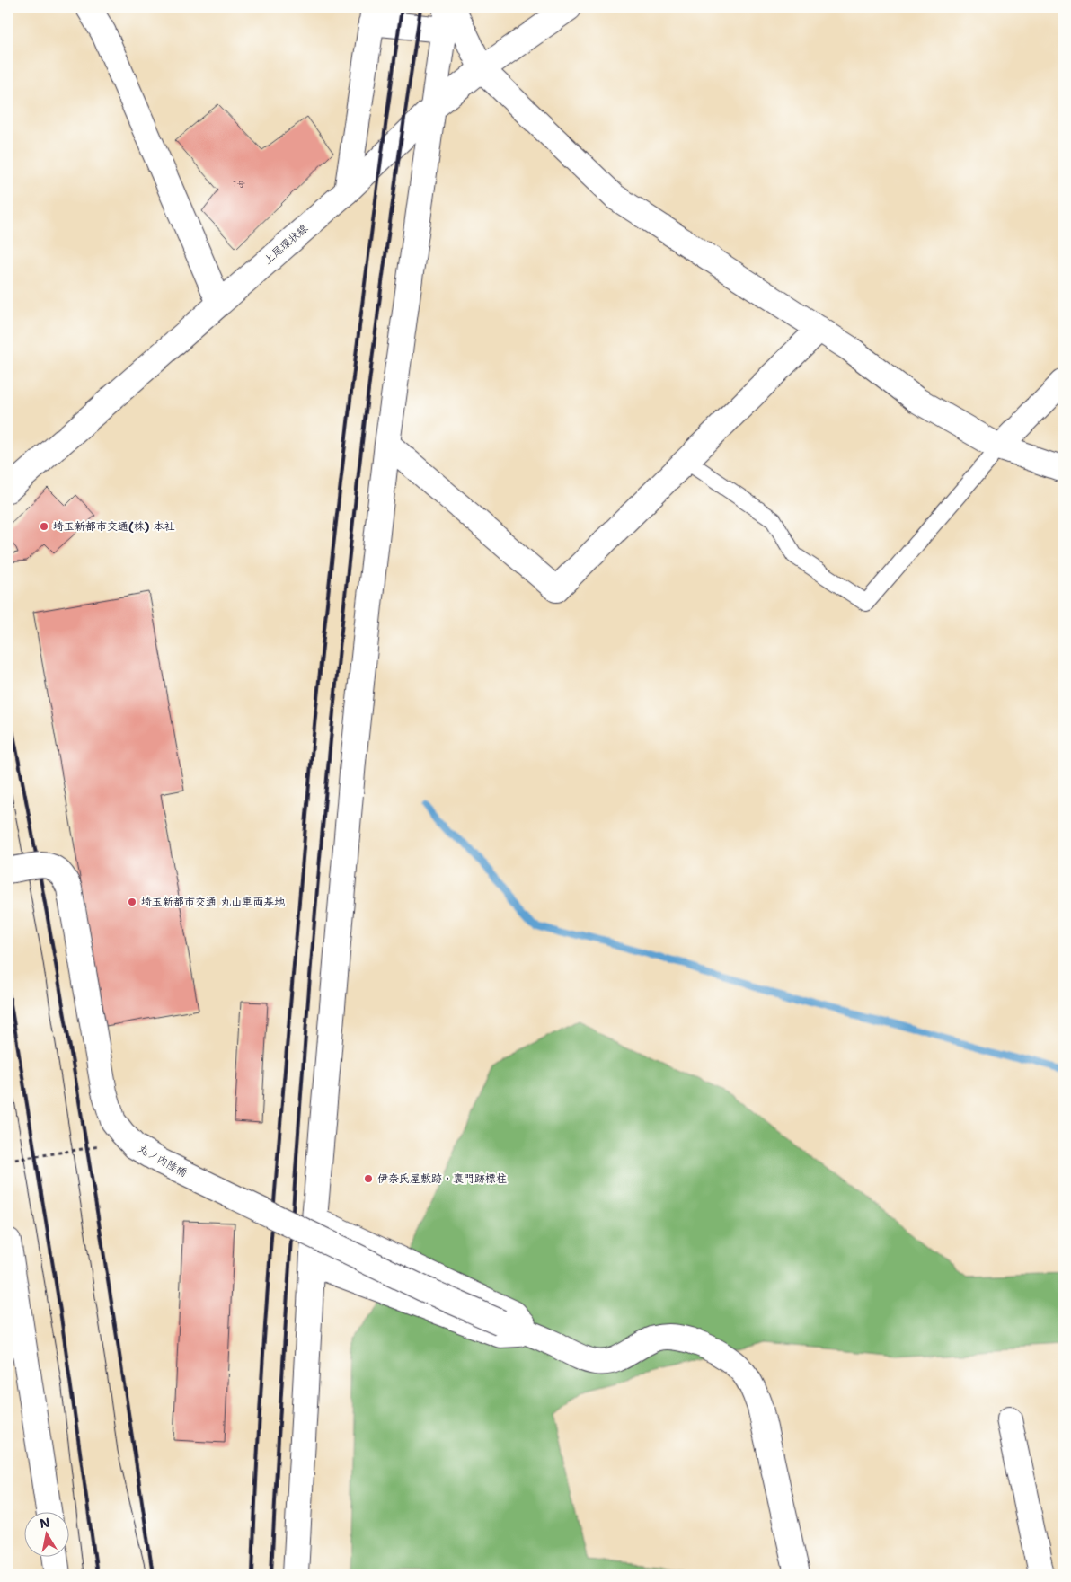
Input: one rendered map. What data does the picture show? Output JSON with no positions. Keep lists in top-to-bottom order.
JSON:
{
  "streets": {
    "street": ["上尾環状線", "丸ノ内陸橋"]
  },
  "places": ["埼玉新都市交通(株) 本社", "埼玉新都市交通 丸山車両基地", "伊奈氏屋敷跡・裏門跡標柱"],
  "house_numbers": ["1号"],
  "north": "top"
}
